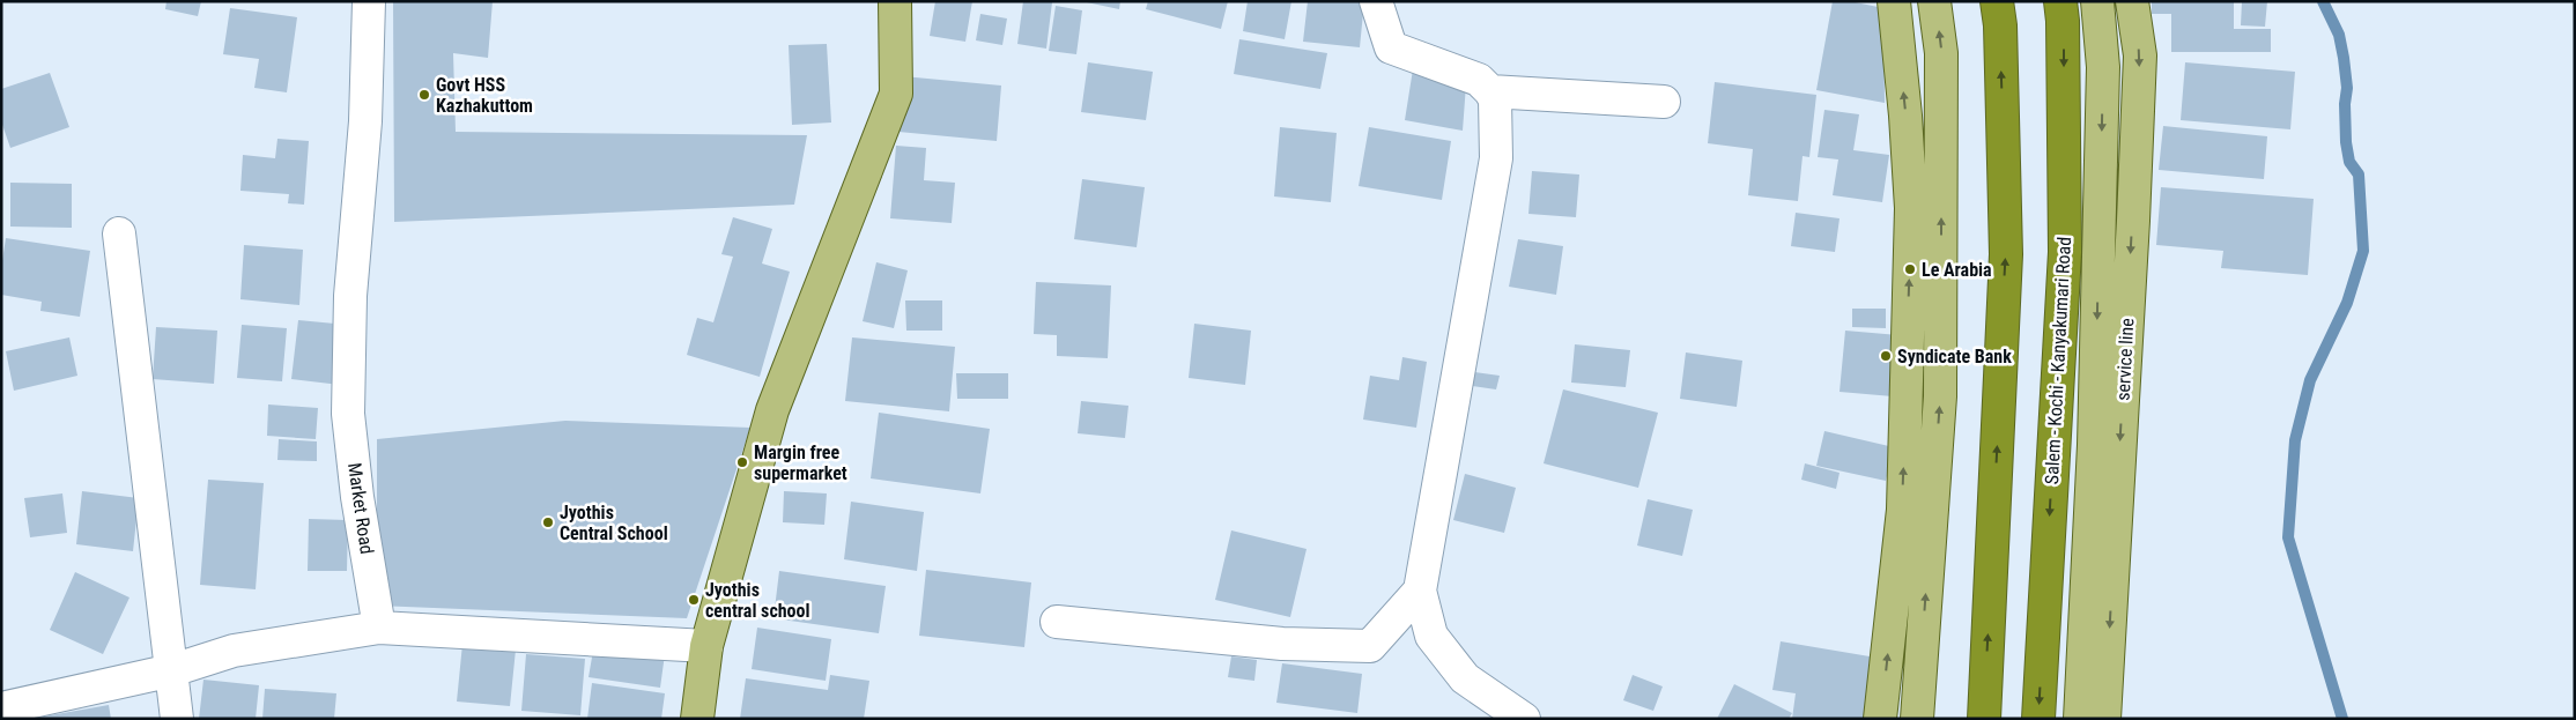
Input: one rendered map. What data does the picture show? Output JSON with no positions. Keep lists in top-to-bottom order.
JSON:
{
  "streets": {
    "highway": ["Salem - Kochi - Kanyakumari Road"],
    "main road": ["service line"],
    "street": ["Market Road"]
  },
  "places": [
    "Govt HSS Kazhakuttom",
    "Le Arabia",
    "Syndicate Bank",
    "Margin free supermarket",
    "Jyothis Central School",
    "Jyothis central school"
  ]
}
